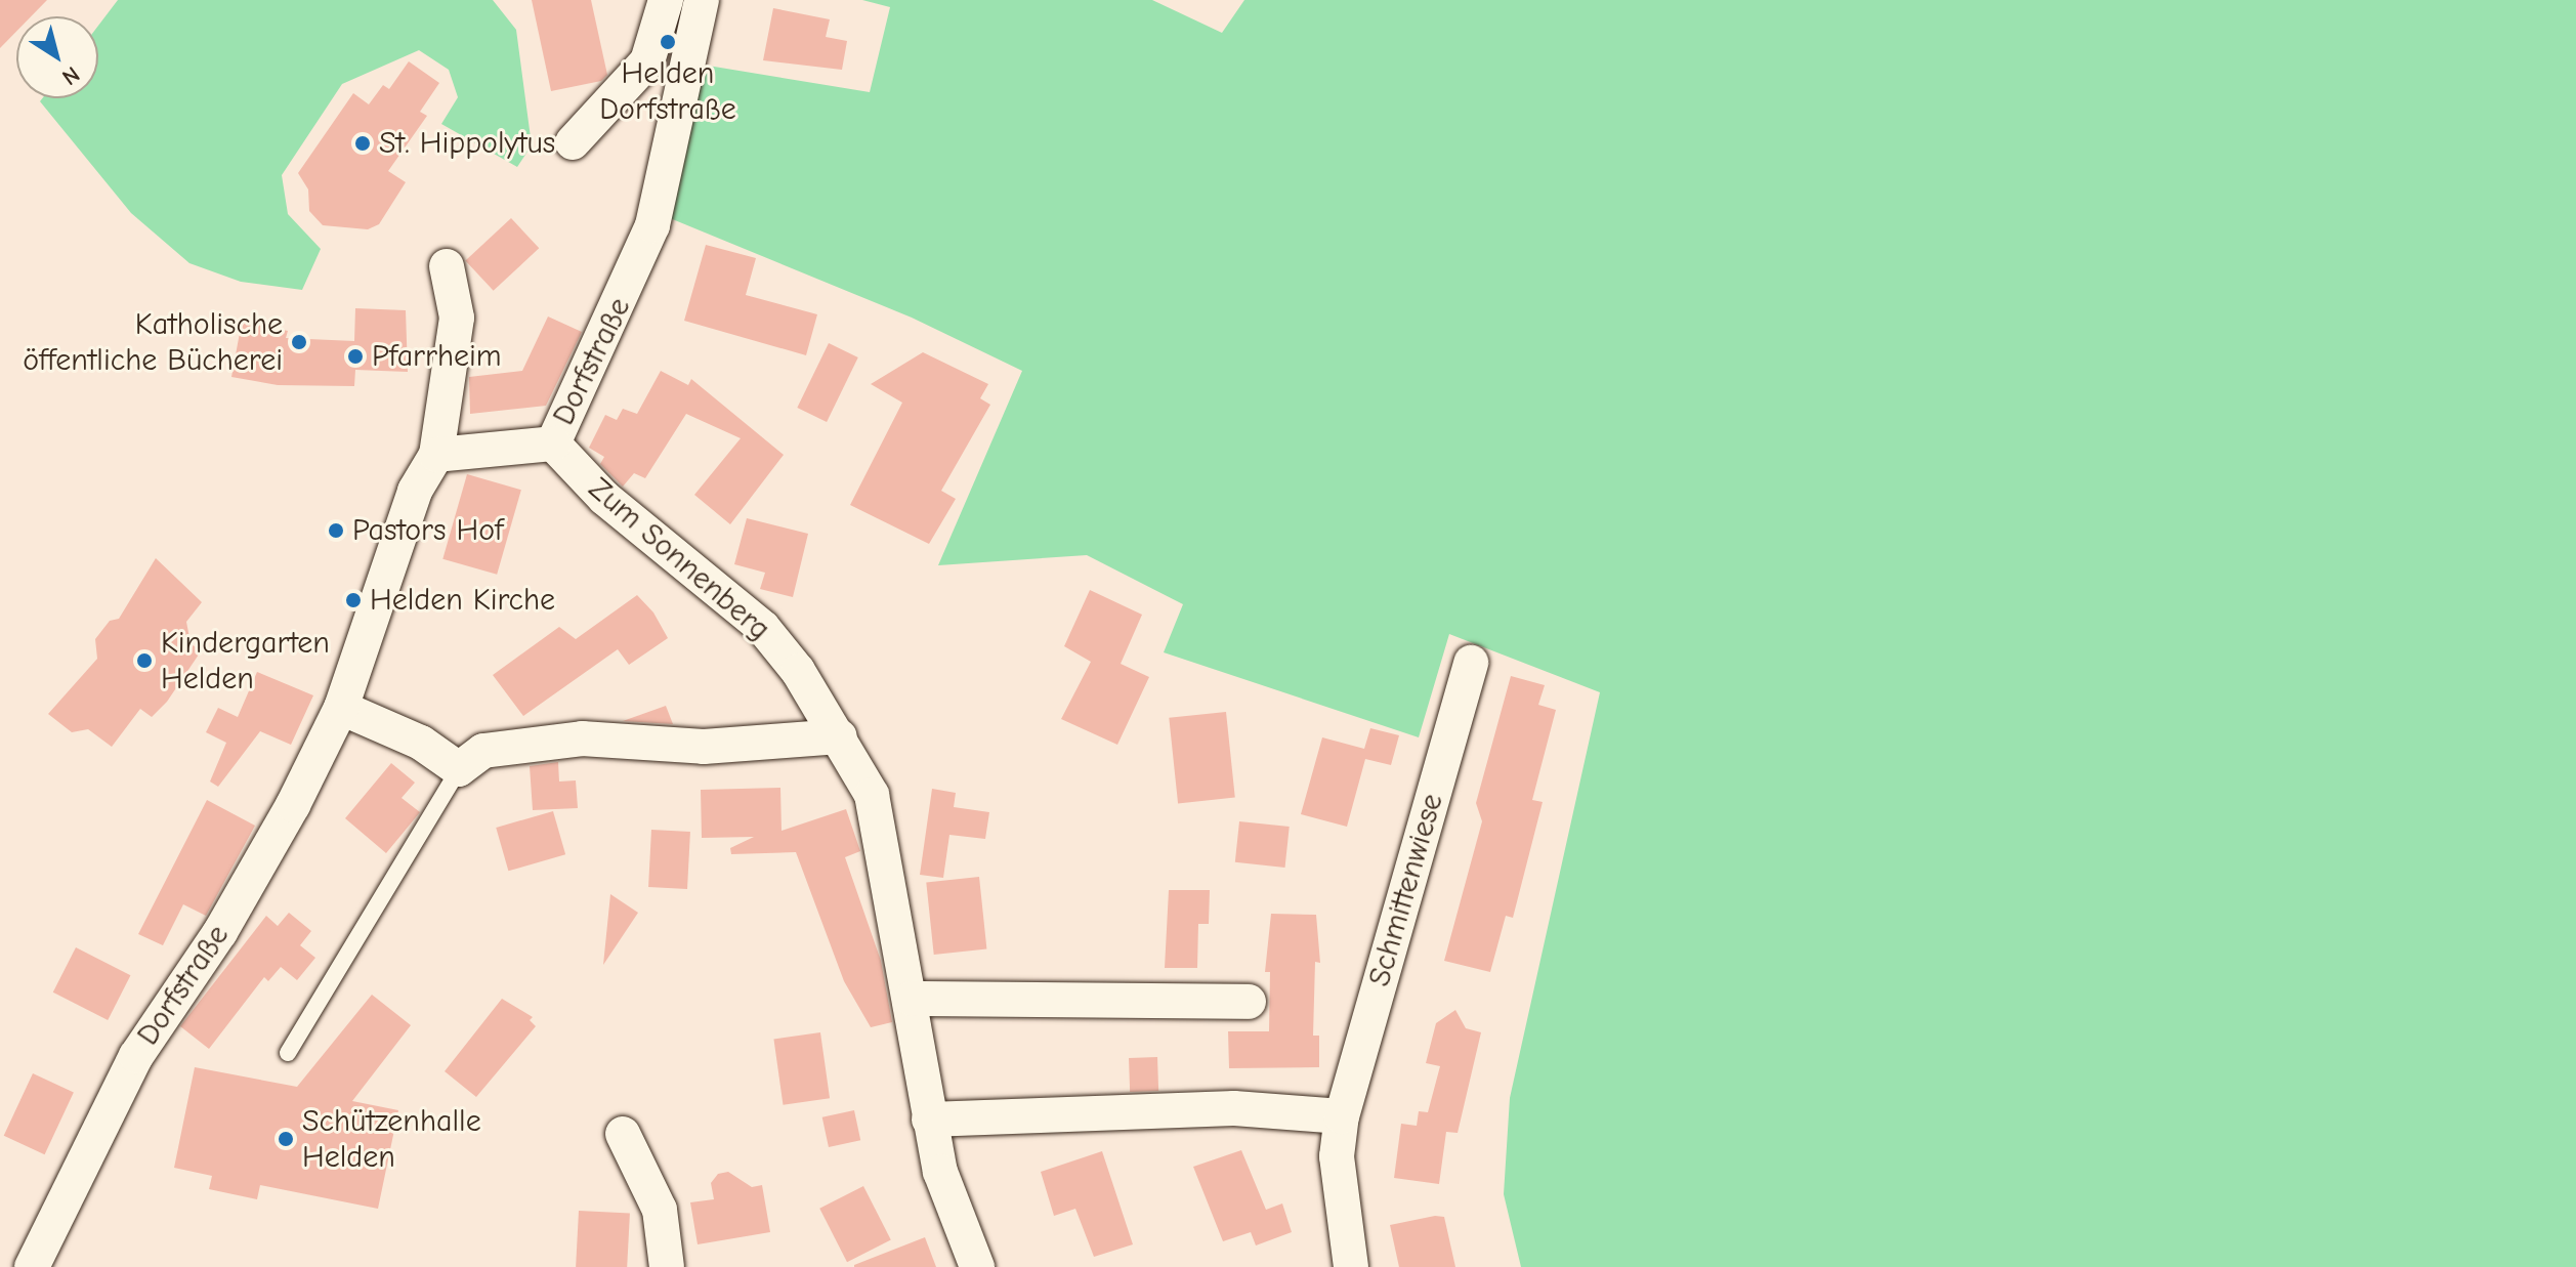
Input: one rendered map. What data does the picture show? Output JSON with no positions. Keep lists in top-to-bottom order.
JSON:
{
  "streets": {
    "street": ["Dorfstraße", "Zum Sonnenberg", "Schmittenwiese"]
  },
  "crossings": [
    ["Dorfstraße", "Zum Sonnenberg"]
  ],
  "places": [
    "Helden Dorfstraße",
    "St. Hippolytus",
    "Katholische öffentliche Bücherei",
    "Pfarrheim",
    "Pastors Hof",
    "Helden Kirche",
    "Kindergarten Helden",
    "Schützenhalle Helden"
  ],
  "north": "bottom right"
}
